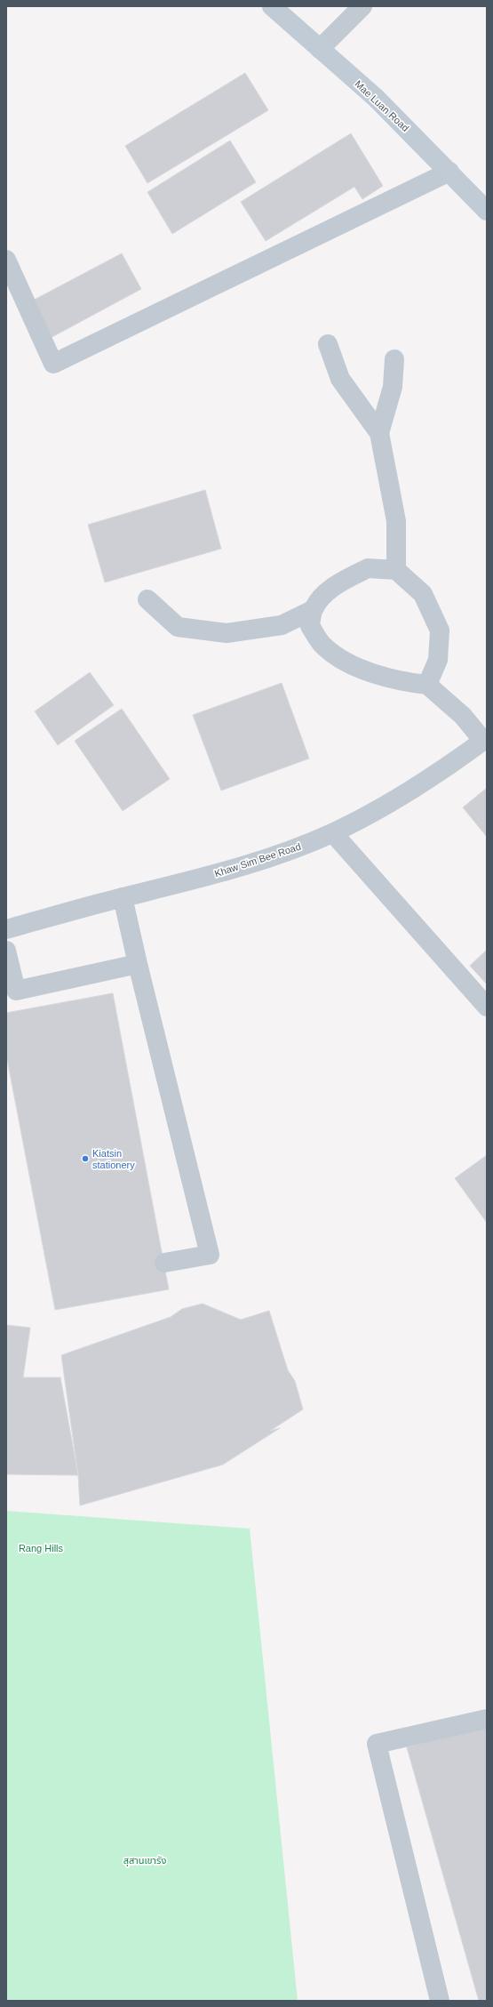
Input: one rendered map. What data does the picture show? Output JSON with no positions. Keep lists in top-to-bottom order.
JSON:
{
  "streets": {
    "main road": ["Mae Luan Road"],
    "street": ["Khaw Sim Bee Road"]
  },
  "parks": ["Rang Hills", "สุสานเขารัง"],
  "places": ["Kiatsin stationery"]
}
